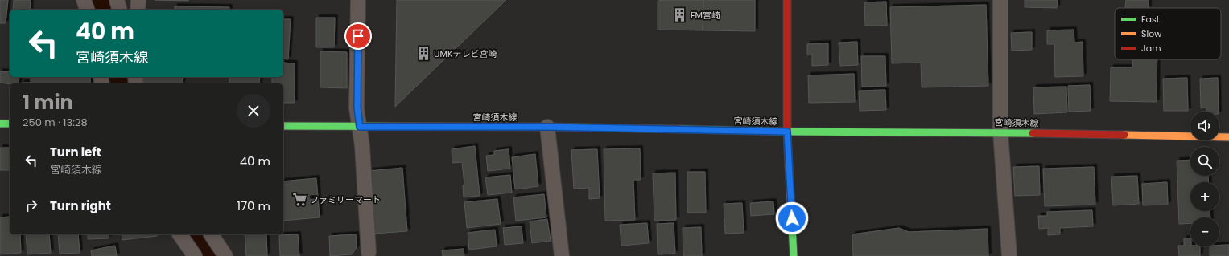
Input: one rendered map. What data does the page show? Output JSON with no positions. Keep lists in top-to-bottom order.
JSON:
{
  "streets": {
    "main road": ["宮崎須木線"]
  },
  "places": {
    "building": ["FM宮崎", "UMKテレビ宮崎"],
    "supermarket": ["ファミリーマート"]
  },
  "legend": ["Fast", "Slow", "Jam"],
  "page": {
    "turn": ["40 m", "宮崎須木線"],
    "heading": ["1 min", "250 m · 13:28"],
    "map_buttons": ["+", "−"],
    "list": [
      {
        "name": "Turn left",
        "note": "宮崎須木線",
        "value": "40 m"
      },
      {
        "name": "Turn right",
        "value": "170 m"
      }
    ]
  }
}
